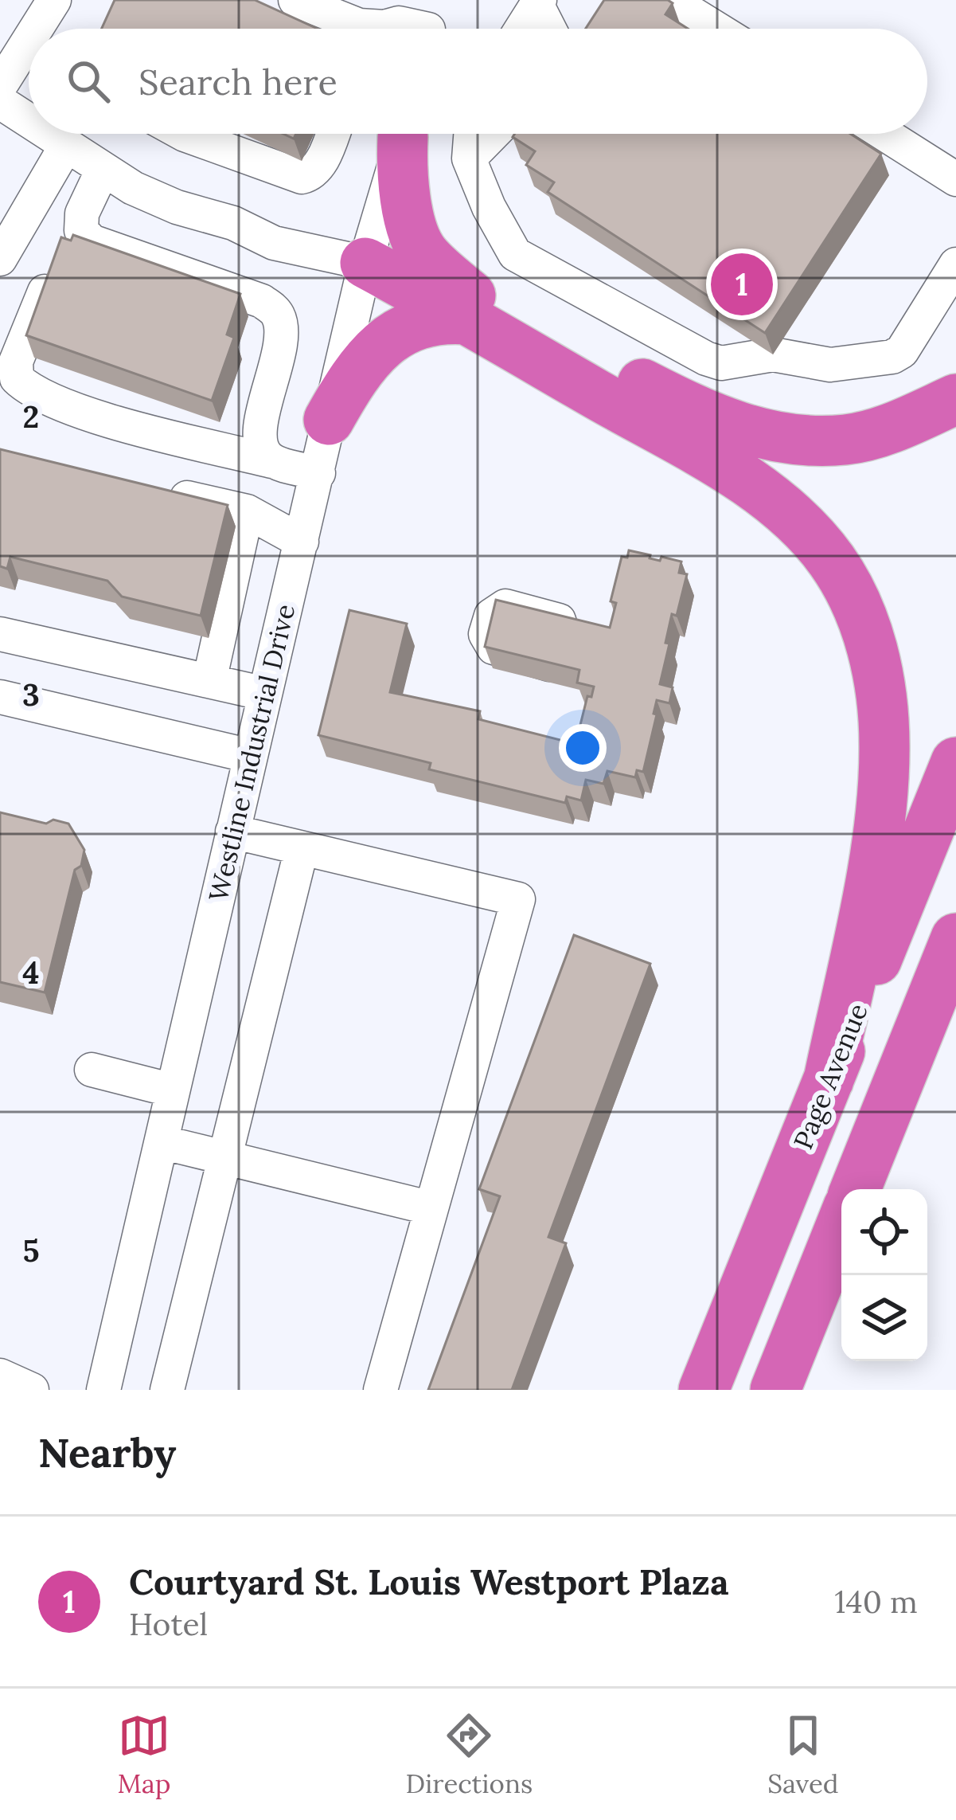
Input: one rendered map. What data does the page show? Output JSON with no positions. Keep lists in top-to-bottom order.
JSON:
{
  "streets": {
    "highway": ["Page Avenue"],
    "street": ["Westline Industrial Drive"]
  },
  "page": {
    "search": "Search here",
    "pins": "1",
    "heading": "Nearby",
    "list": [
      {
        "mark": "1",
        "name": "Courtyard St. Louis Westport Plaza",
        "note": "Hotel",
        "value": "140 m"
      }
    ],
    "nav": ["Map", "Directions", "Saved"]
  },
  "grid": {
    "rows": [
      "2",
      "3",
      "4",
      "5"
    ]
  }
}
